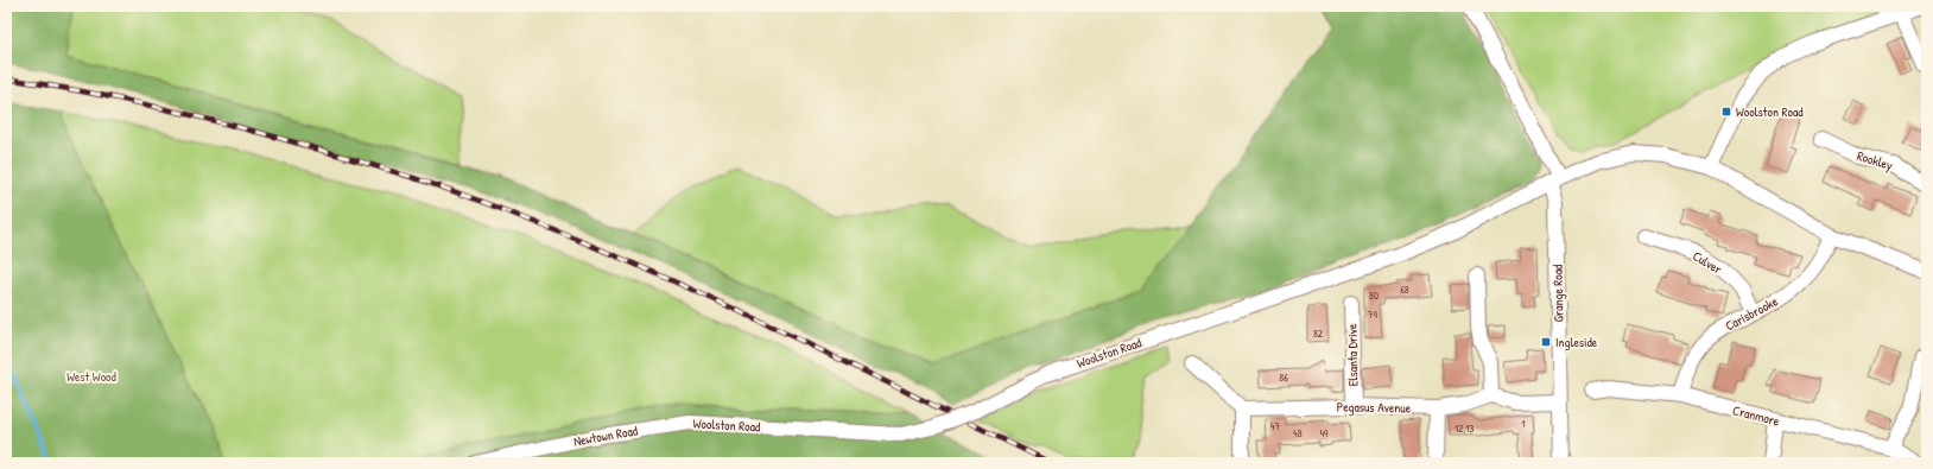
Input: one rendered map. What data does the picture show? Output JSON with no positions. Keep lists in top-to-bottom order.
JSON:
{
  "streets": {
    "street": [
      "Rookley",
      "Culver",
      "Grange Road",
      "Carisbrooke",
      "Woolston Road",
      "Elsanta Drive",
      "Pegasus Avenue",
      "Cranmore",
      "Newtown Road"
    ]
  },
  "crossings": [
    ["Culver", "Carisbrooke"],
    ["Grange Road", "Woolston Road"],
    ["Carisbrooke", "Cranmore"],
    ["Woolston Road", "Newtown Road"],
    ["Elsanta Drive", "Pegasus Avenue"]
  ],
  "parks": ["West Wood"],
  "places": {
    "transit": ["Woolston Road", "Ingleside"]
  },
  "house_numbers": [
    "68",
    "80",
    "79",
    "82",
    "86",
    "1",
    "47",
    "12,13",
    "48",
    "49"
  ]
}
